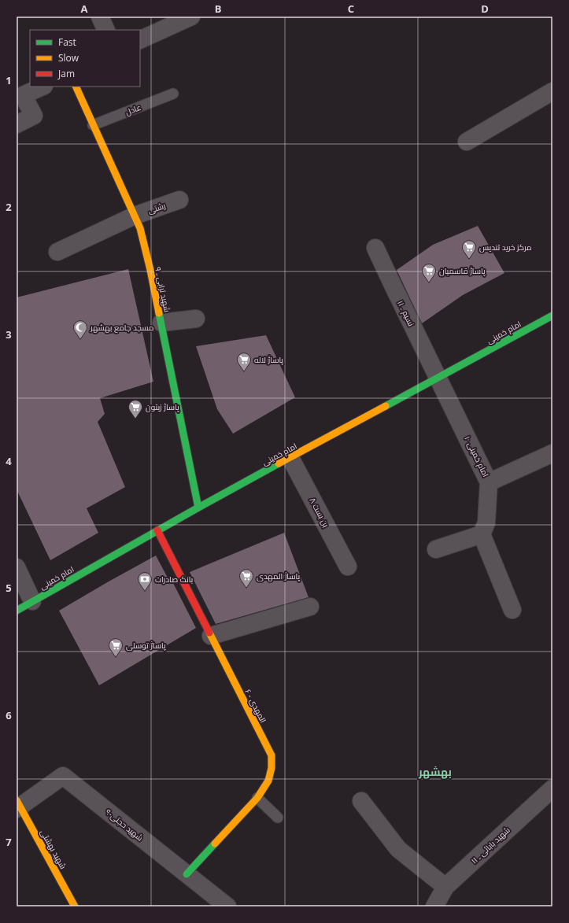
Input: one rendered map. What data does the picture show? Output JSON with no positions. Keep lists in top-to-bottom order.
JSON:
{
  "streets": {
    "street": [
      "رشتی",
      "شهید ترابی ـ ۹",
      "نسیم ـ ۱۱",
      "امام خمینی",
      "امام خمینی ۱۰",
      "بن بست ۸",
      "المهدی - ۶",
      "شهید حجتی-۹",
      "شهید بابائی ـ ۱۱",
      "شهید بهشتی"
    ],
    "lane": ["عادل"]
  },
  "crossings": [
    ["عادل", "شهید ترابی ـ ۹"],
    ["رشتی", "شهید ترابی ـ ۹"],
    ["شهید ترابی ـ ۹", "امام خمینی"],
    ["نسیم ـ ۱۱", "امام خمینی"],
    ["نسیم ـ ۱۱", "امام خمینی ۱۰"],
    ["امام خمینی", "امام خمینی ۱۰"],
    ["امام خمینی", "بن بست ۸"],
    ["امام خمینی", "المهدی - ۶"],
    ["المهدی - ۶", "شهید حجتی-۹"],
    ["شهید حجتی-۹", "شهید بهشتی"]
  ],
  "districts": ["بهشهر"],
  "places": {
    "supermarket": [
      "مرکز خرید تندیس",
      "پاساژ قاسمیان",
      "پاساژ لاله",
      "پاساژ زیتون",
      "پاساژ المهدی",
      "پاساژ توسلی"
    ],
    "mosque": ["مسجد جامع بهشهر"],
    "bank": ["بانک صادرات"]
  },
  "legend": ["Fast", "Slow", "Jam"],
  "grid": {
    "columns": [
      "A",
      "B",
      "C",
      "D"
    ],
    "rows": [
      "1",
      "2",
      "3",
      "4",
      "5",
      "6",
      "7"
    ]
  }
}
